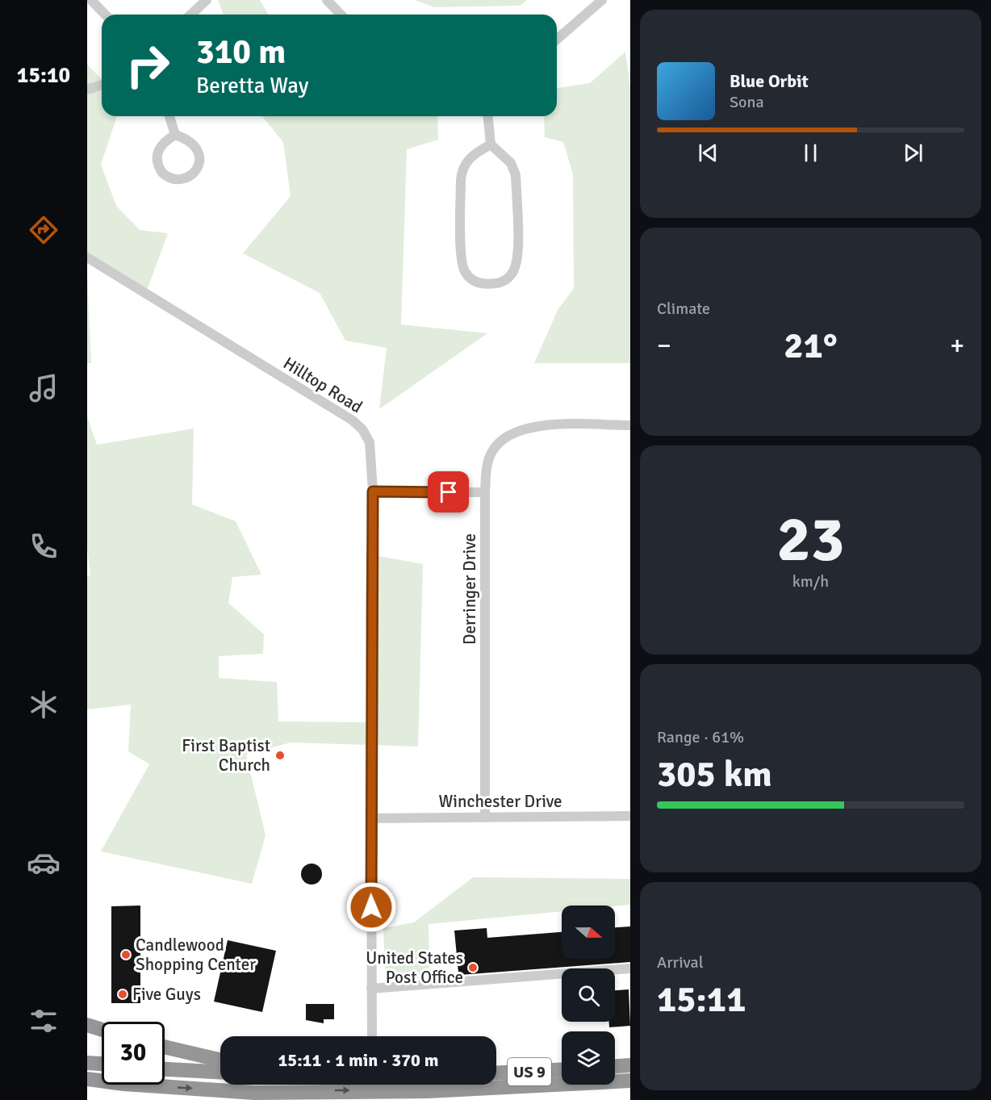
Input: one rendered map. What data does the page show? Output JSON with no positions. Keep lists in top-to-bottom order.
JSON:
{
  "streets": {
    "highway": ["US 9"],
    "street": ["Hilltop Road", "Derringer Drive", "Winchester Drive"]
  },
  "crossings": [
    ["Hilltop Road", "Winchester Drive"],
    ["Derringer Drive", "Winchester Drive"]
  ],
  "places": [
    "First Baptist Church",
    "Candlewood Shopping Center",
    "United States Post Office",
    "Five Guys"
  ],
  "north": "right",
  "page": {
    "tabs": "15:10",
    "turn": ["310 m", "Beretta Way"],
    "song": ["Blue Orbit", "Sona"],
    "tile": [
      "Climate",
      ["23", "km/h"],
      ["Range · 61%", "305 km"],
      ["Arrival", "15:11"]
    ],
    "heat": ["−", "21°", "+"],
    "limit": "30",
    "trip": "15:11 · 1 min · 370 m"
  }
}
